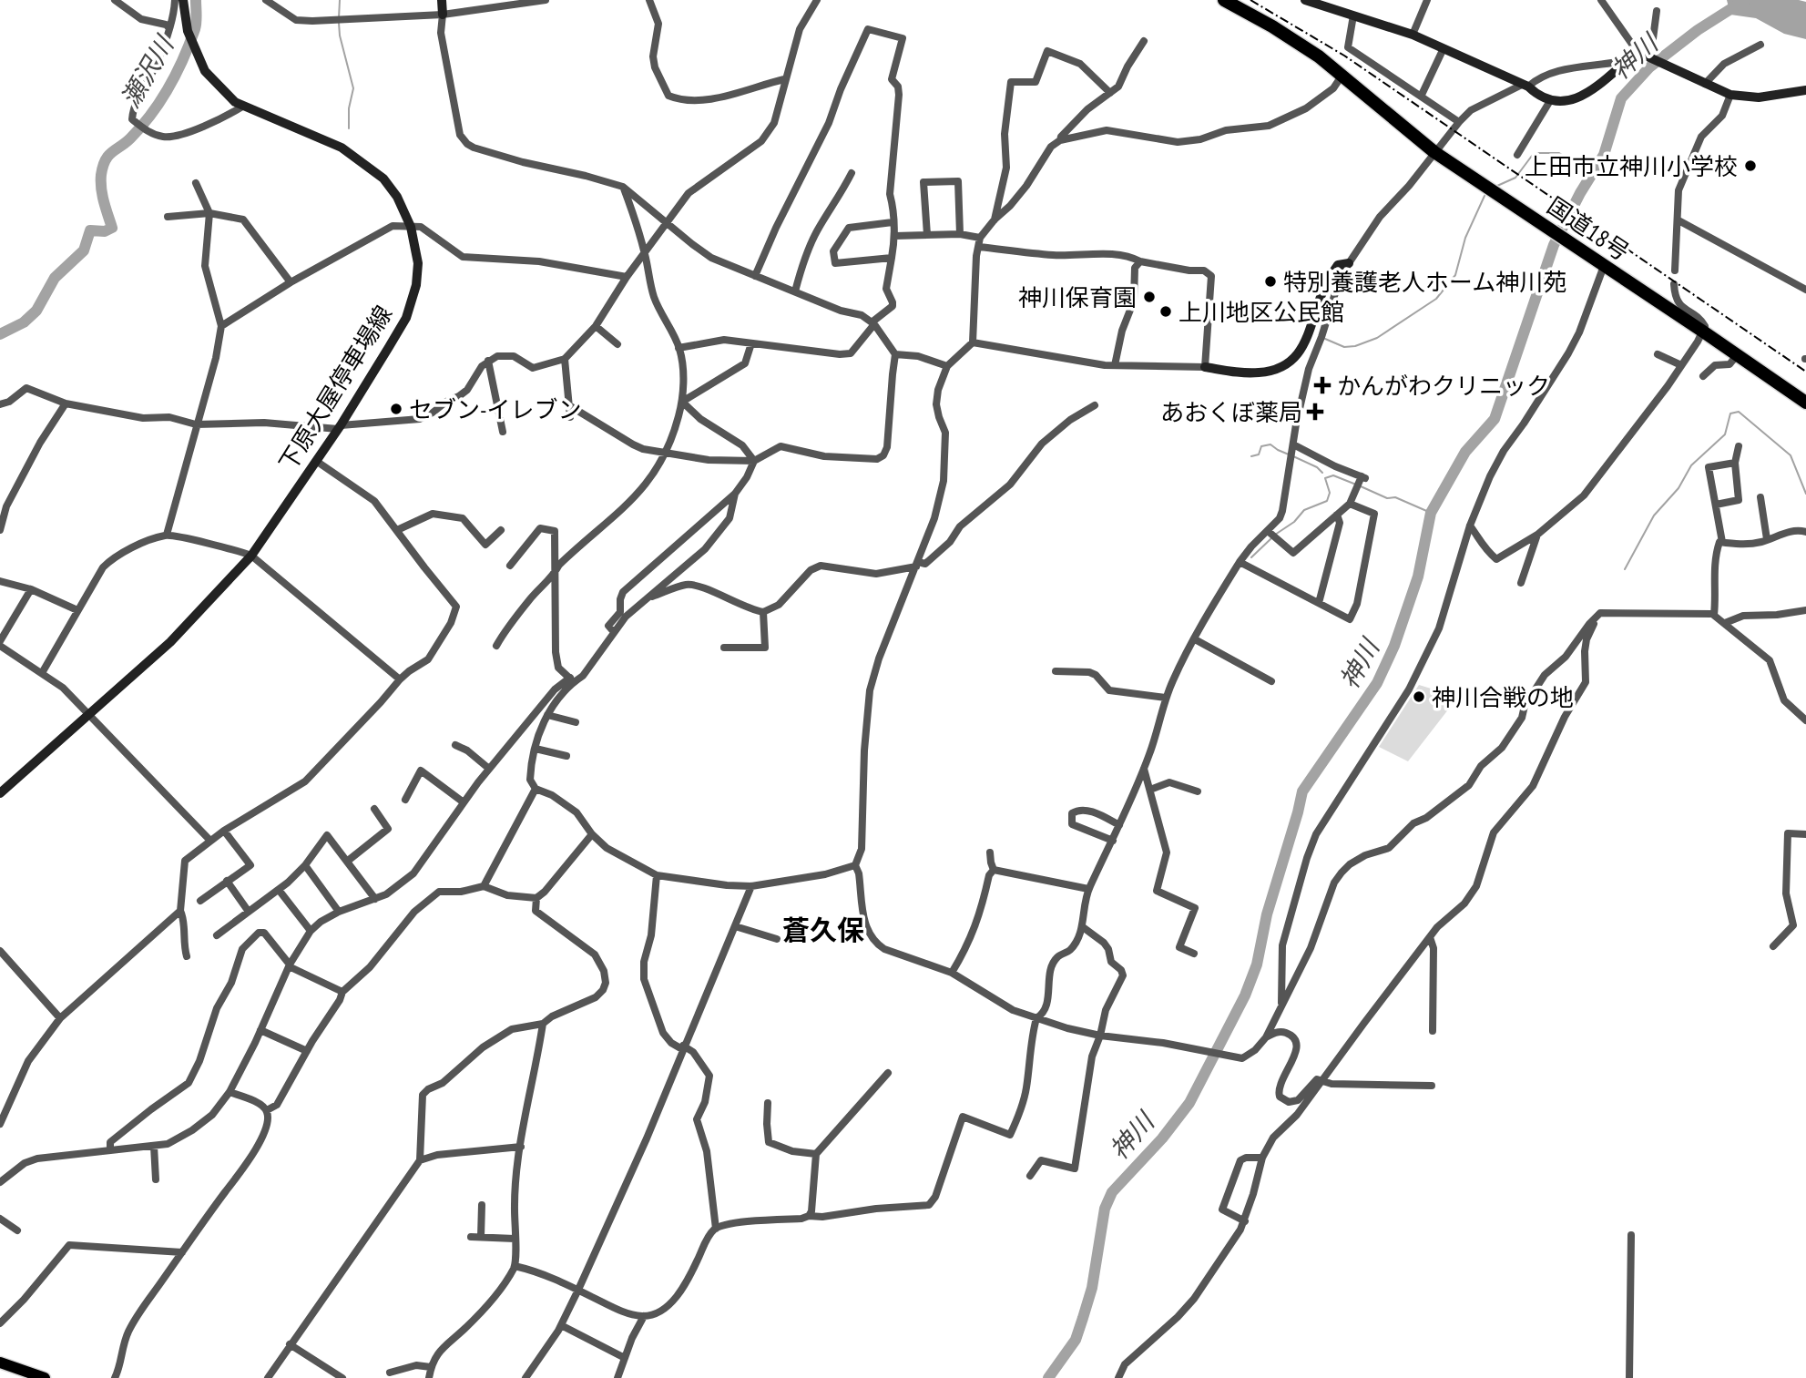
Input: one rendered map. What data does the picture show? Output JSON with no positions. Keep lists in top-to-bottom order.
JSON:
{
  "streets": {
    "highway": ["国道18号"],
    "main road": ["下原大屋停車場線"]
  },
  "districts": ["蒼久保"],
  "water": ["神川", "瀬沢川"],
  "places": {
    "other": [
      "上田市立神川小学校",
      "特別養護老人ホーム神川苑",
      "神川保育園",
      "上川地区公民館",
      "セブン-イレブン",
      "神川合戦の地"
    ],
    "health": ["かんがわクリニック", "あおくぼ薬局"]
  }
}
